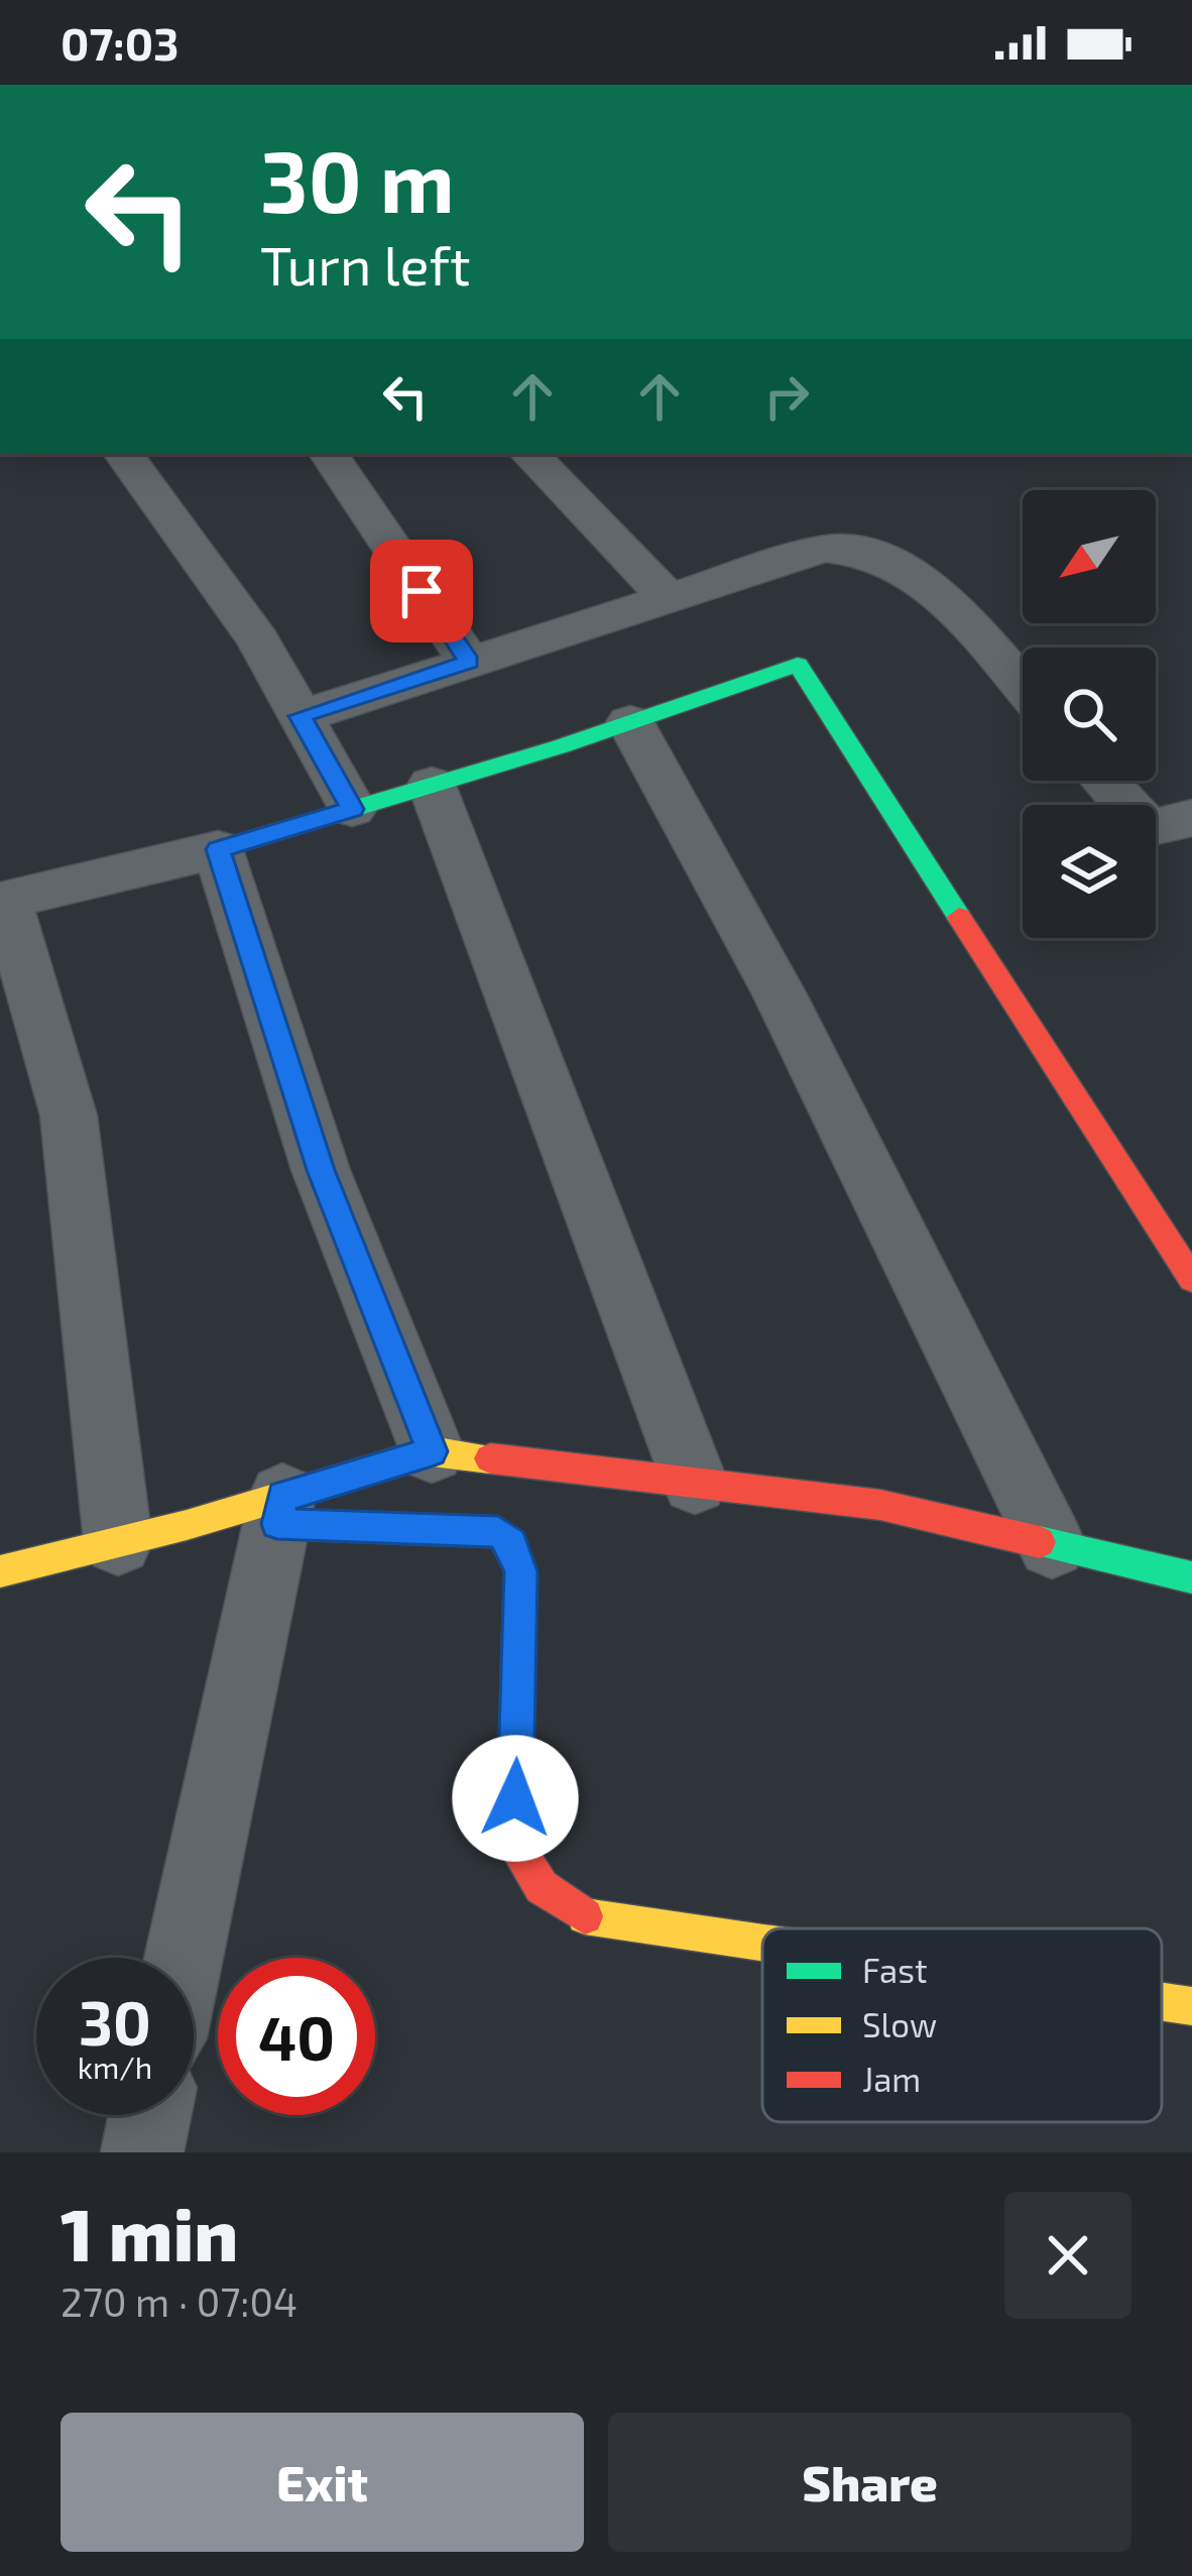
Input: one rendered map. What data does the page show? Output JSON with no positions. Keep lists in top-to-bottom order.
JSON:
{
  "legend": ["Fast", "Slow", "Jam"],
  "north": "bottom left",
  "page": {
    "status": "07:03",
    "turn": ["30 m", "Turn left"],
    "speed": "30 km/h",
    "limit": "40",
    "heading": ["1 min", "270 m · 07:04"],
    "buttons": ["Exit", "Share"]
  }
}
